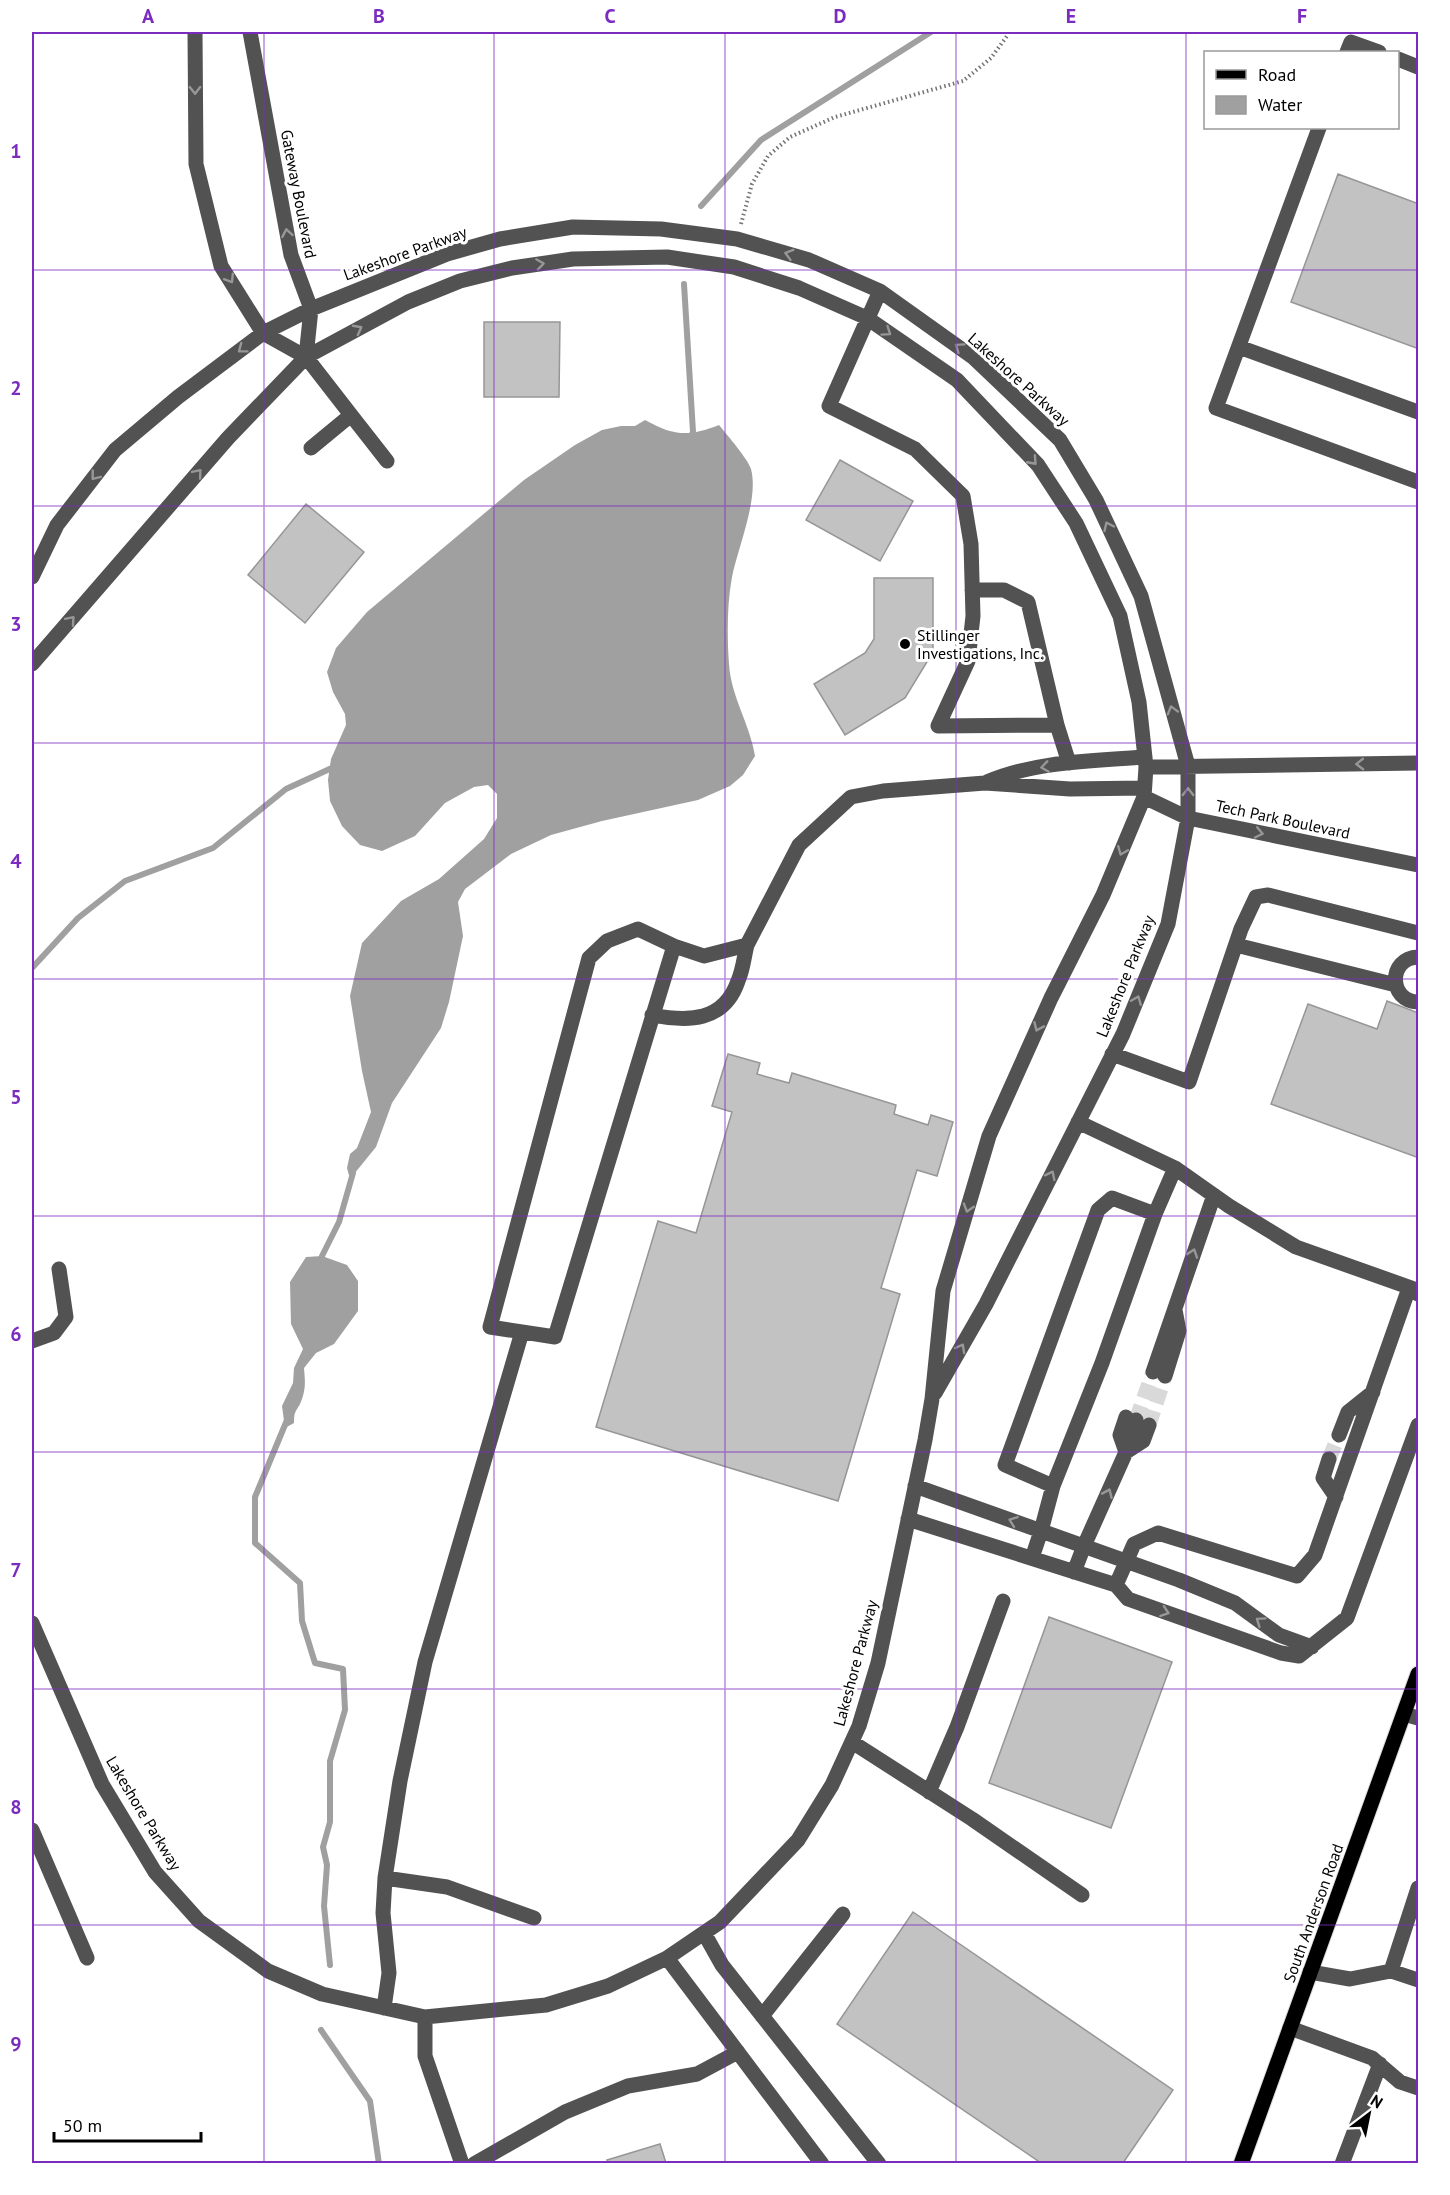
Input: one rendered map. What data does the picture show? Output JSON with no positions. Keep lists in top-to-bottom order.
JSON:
{
  "streets": {
    "main road": ["South Anderson Road"],
    "street": ["Gateway Boulevard", "Lakeshore Parkway", "Tech Park Boulevard"]
  },
  "crossings": [
    ["Gateway Boulevard", "Lakeshore Parkway"],
    ["Lakeshore Parkway", "Tech Park Boulevard"]
  ],
  "places": ["Stillinger Investigations, Inc."],
  "legend": ["Road", "Water"],
  "scale_bar": "50 m",
  "north": "top right",
  "grid": {
    "columns": [
      "A",
      "B",
      "C",
      "D",
      "E",
      "F"
    ],
    "rows": [
      "1",
      "2",
      "3",
      "4",
      "5",
      "6",
      "7",
      "8",
      "9"
    ]
  }
}
